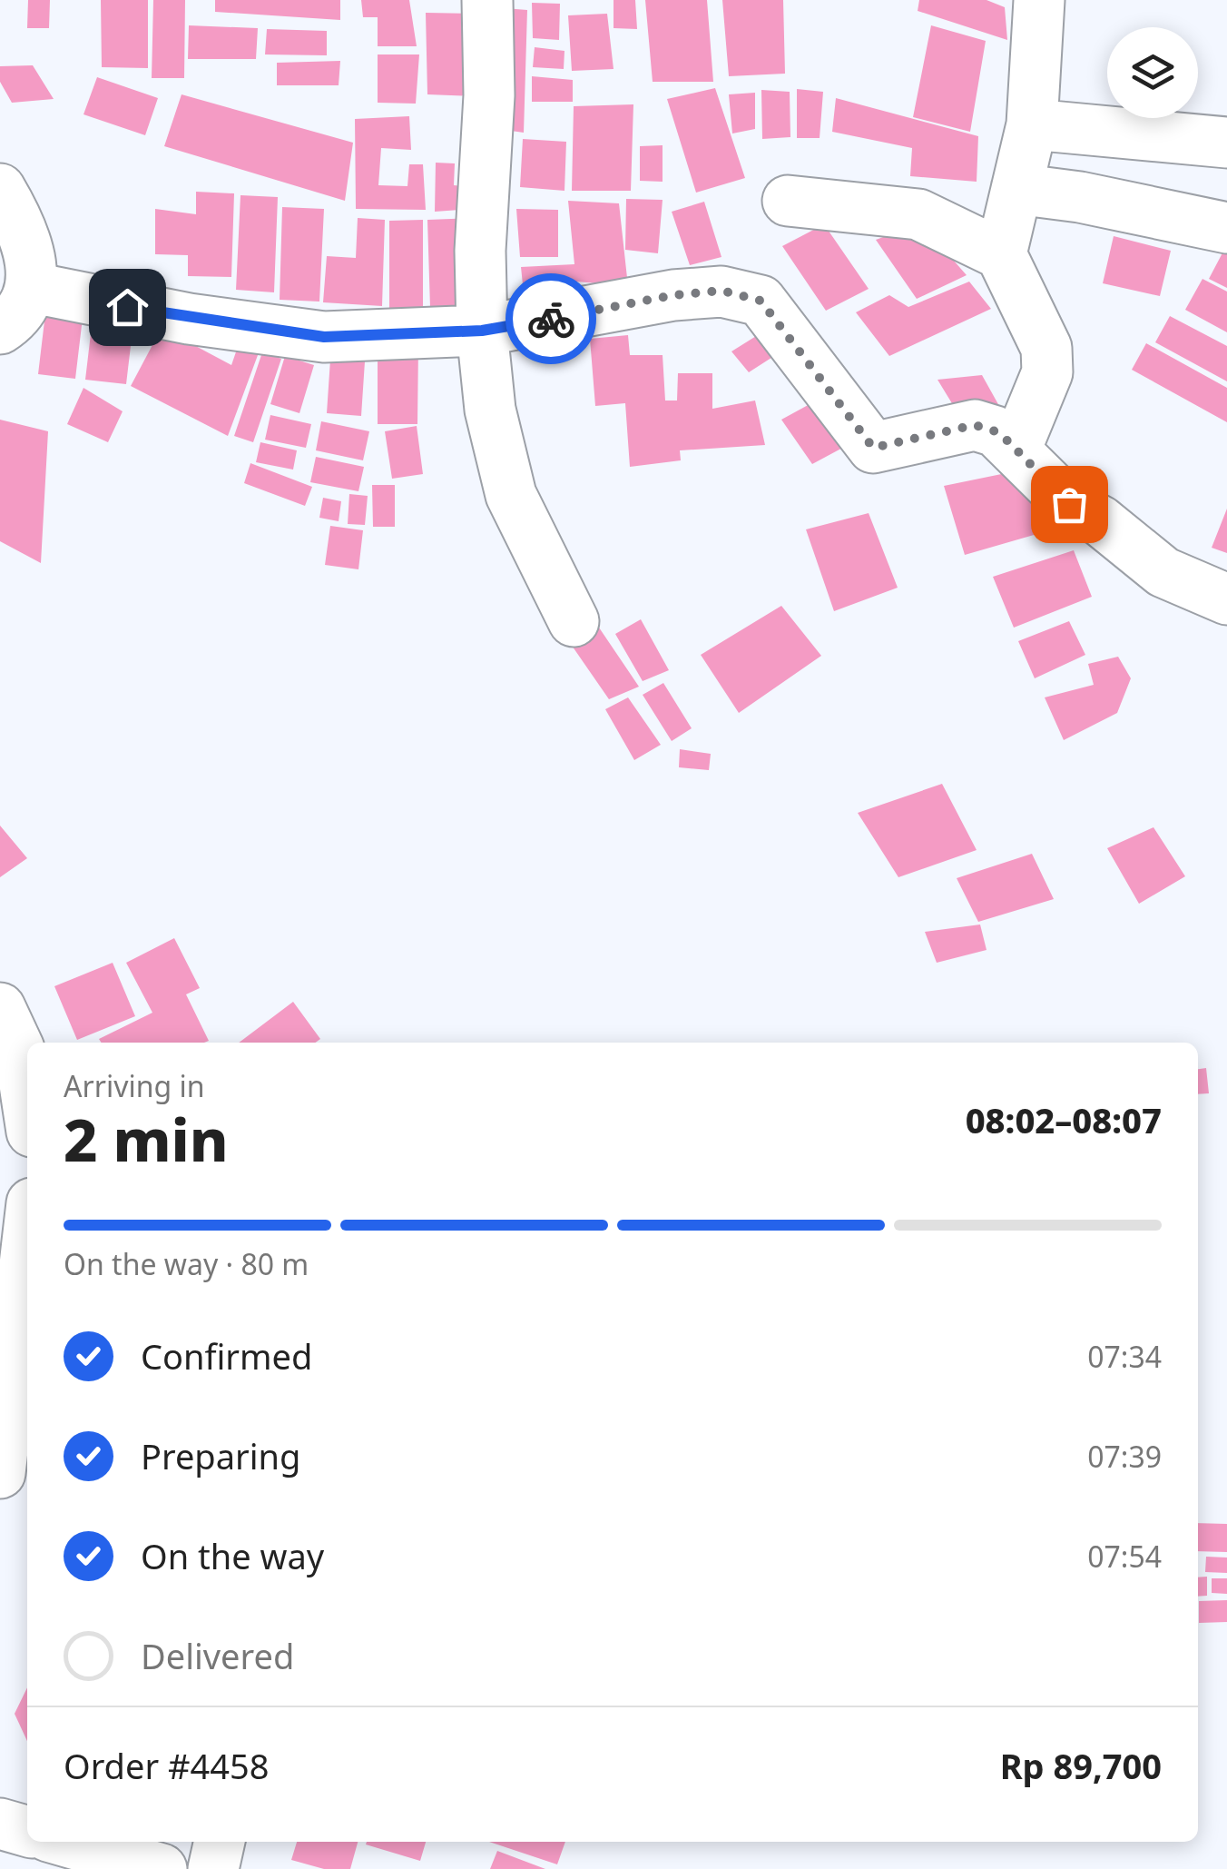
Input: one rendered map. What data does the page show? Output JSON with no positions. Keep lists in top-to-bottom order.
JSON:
{
  "page": {
    "heading": ["2 min", "Arriving in", "08:02–08:07"],
    "panel": ["Order #4458", "Rp 89,700"],
    "bar": "On the way · 80 m",
    "list": [
      ["Confirmed", "07:34"],
      ["Preparing", "07:39"],
      ["On the way", "07:54"],
      "Delivered"
    ]
  }
}
